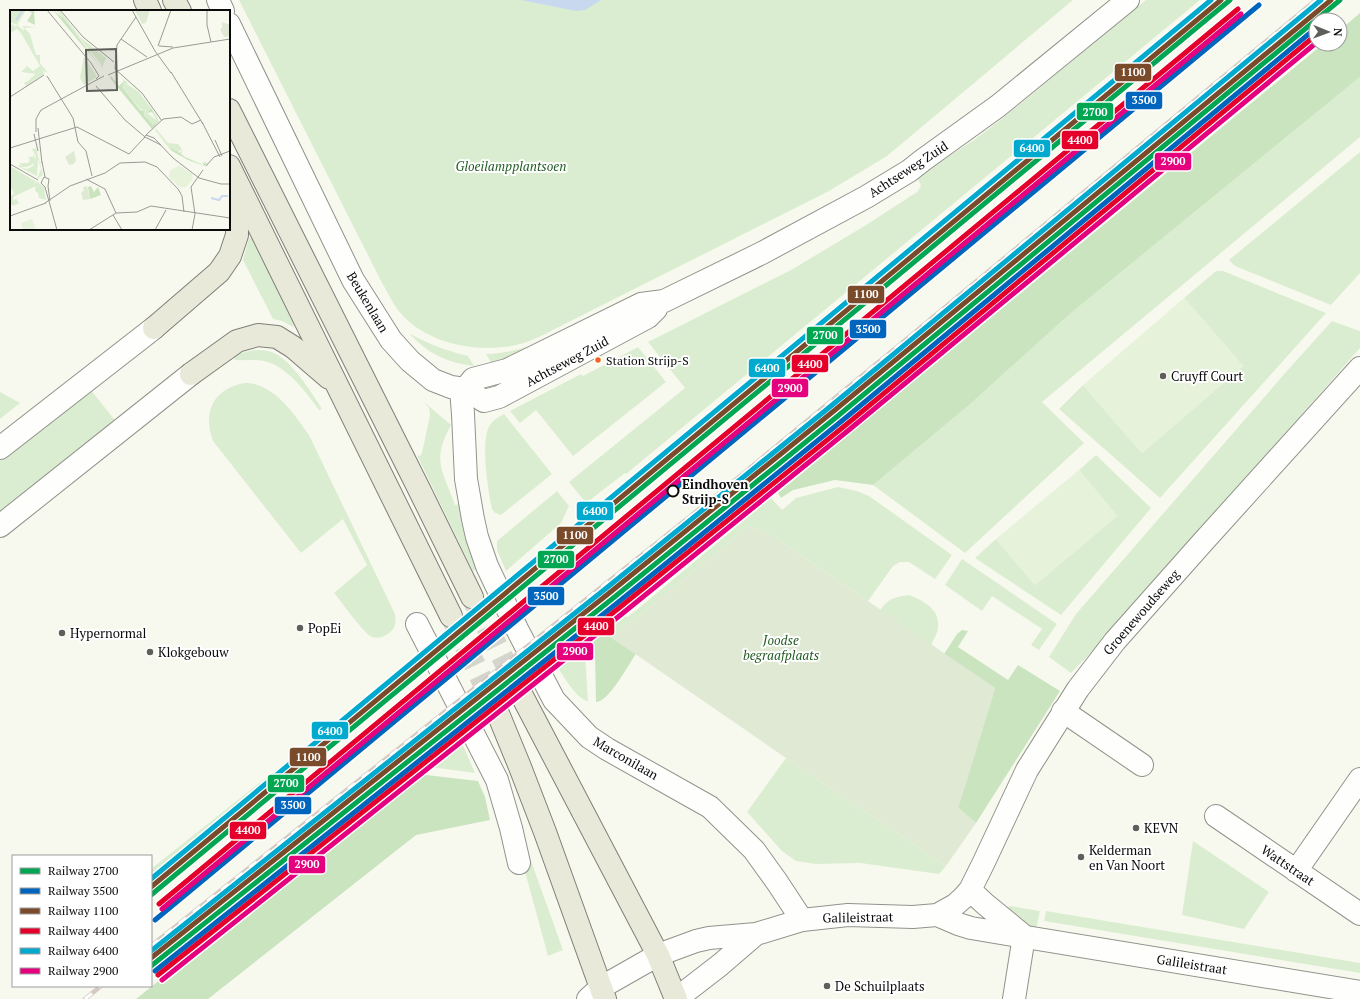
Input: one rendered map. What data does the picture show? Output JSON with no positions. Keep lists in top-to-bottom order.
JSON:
{
  "streets": {
    "street": [
      "Achtseweg Zuid",
      "Beukenlaan",
      "Groenewoudseweg",
      "Marconilaan",
      "Wattstraat",
      "Galileistraat"
    ]
  },
  "crossings": [
    ["Achtseweg Zuid", "Beukenlaan"],
    ["Achtseweg Zuid", "Marconilaan"],
    ["Beukenlaan", "Marconilaan"],
    ["Groenewoudseweg", "Galileistraat"],
    ["Marconilaan", "Galileistraat"]
  ],
  "parks": ["Gloeilampplantsoen", "Joodse begraafplaats"],
  "places": [
    "Station Strijp-S",
    "Cruyff Court",
    "Eindhoven Strijp-S",
    "PopEi",
    "Hypernormal",
    "Klokgebouw",
    "KEVN",
    "Kelderman en Van Noort",
    "De Schuilplaats"
  ],
  "lines": [
    "rail line 2700",
    "rail line 1100",
    "rail line 6400",
    "rail line 3500",
    "rail line 4400",
    "rail line 2900"
  ],
  "legend": [
    "Railway 2700",
    "Railway 3500",
    "Railway 1100",
    "Railway 4400",
    "Railway 6400",
    "Railway 2900"
  ],
  "north": "right"
}
